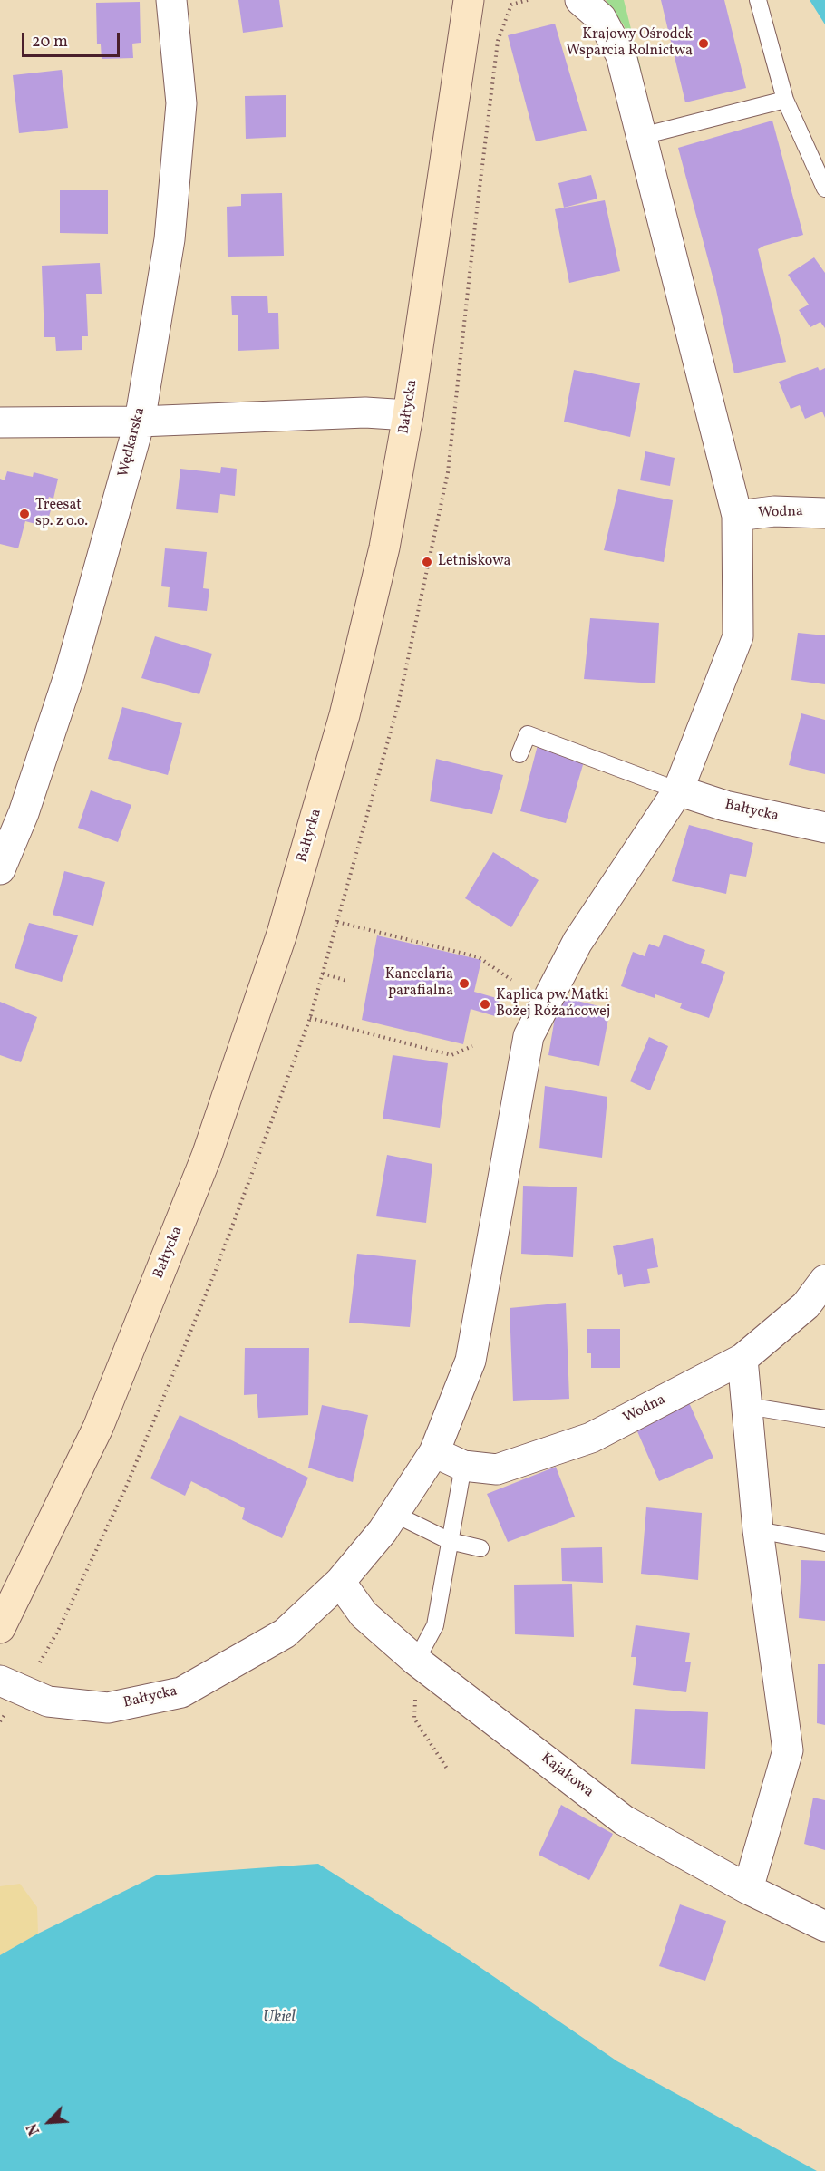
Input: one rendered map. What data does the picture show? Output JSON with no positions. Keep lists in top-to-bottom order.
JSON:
{
  "streets": {
    "main road": ["Bałtycka"],
    "street": ["Wędkarska", "Wodna", "Kajakowa"]
  },
  "crossings": [
    ["Bałtycka", "Wodna"],
    ["Bałtycka", "Kajakowa"]
  ],
  "water": ["Ukiel"],
  "places": [
    "Krajowy Ośrodek Wsparcia Rolnictwa",
    "Treesat sp. z o.o.",
    "Letniskowa",
    "Kancelaria parafialna",
    "Kaplica pw. Matki Bożej Różańcowej"
  ],
  "scale_bar": "20 m",
  "north": "bottom left"
}
